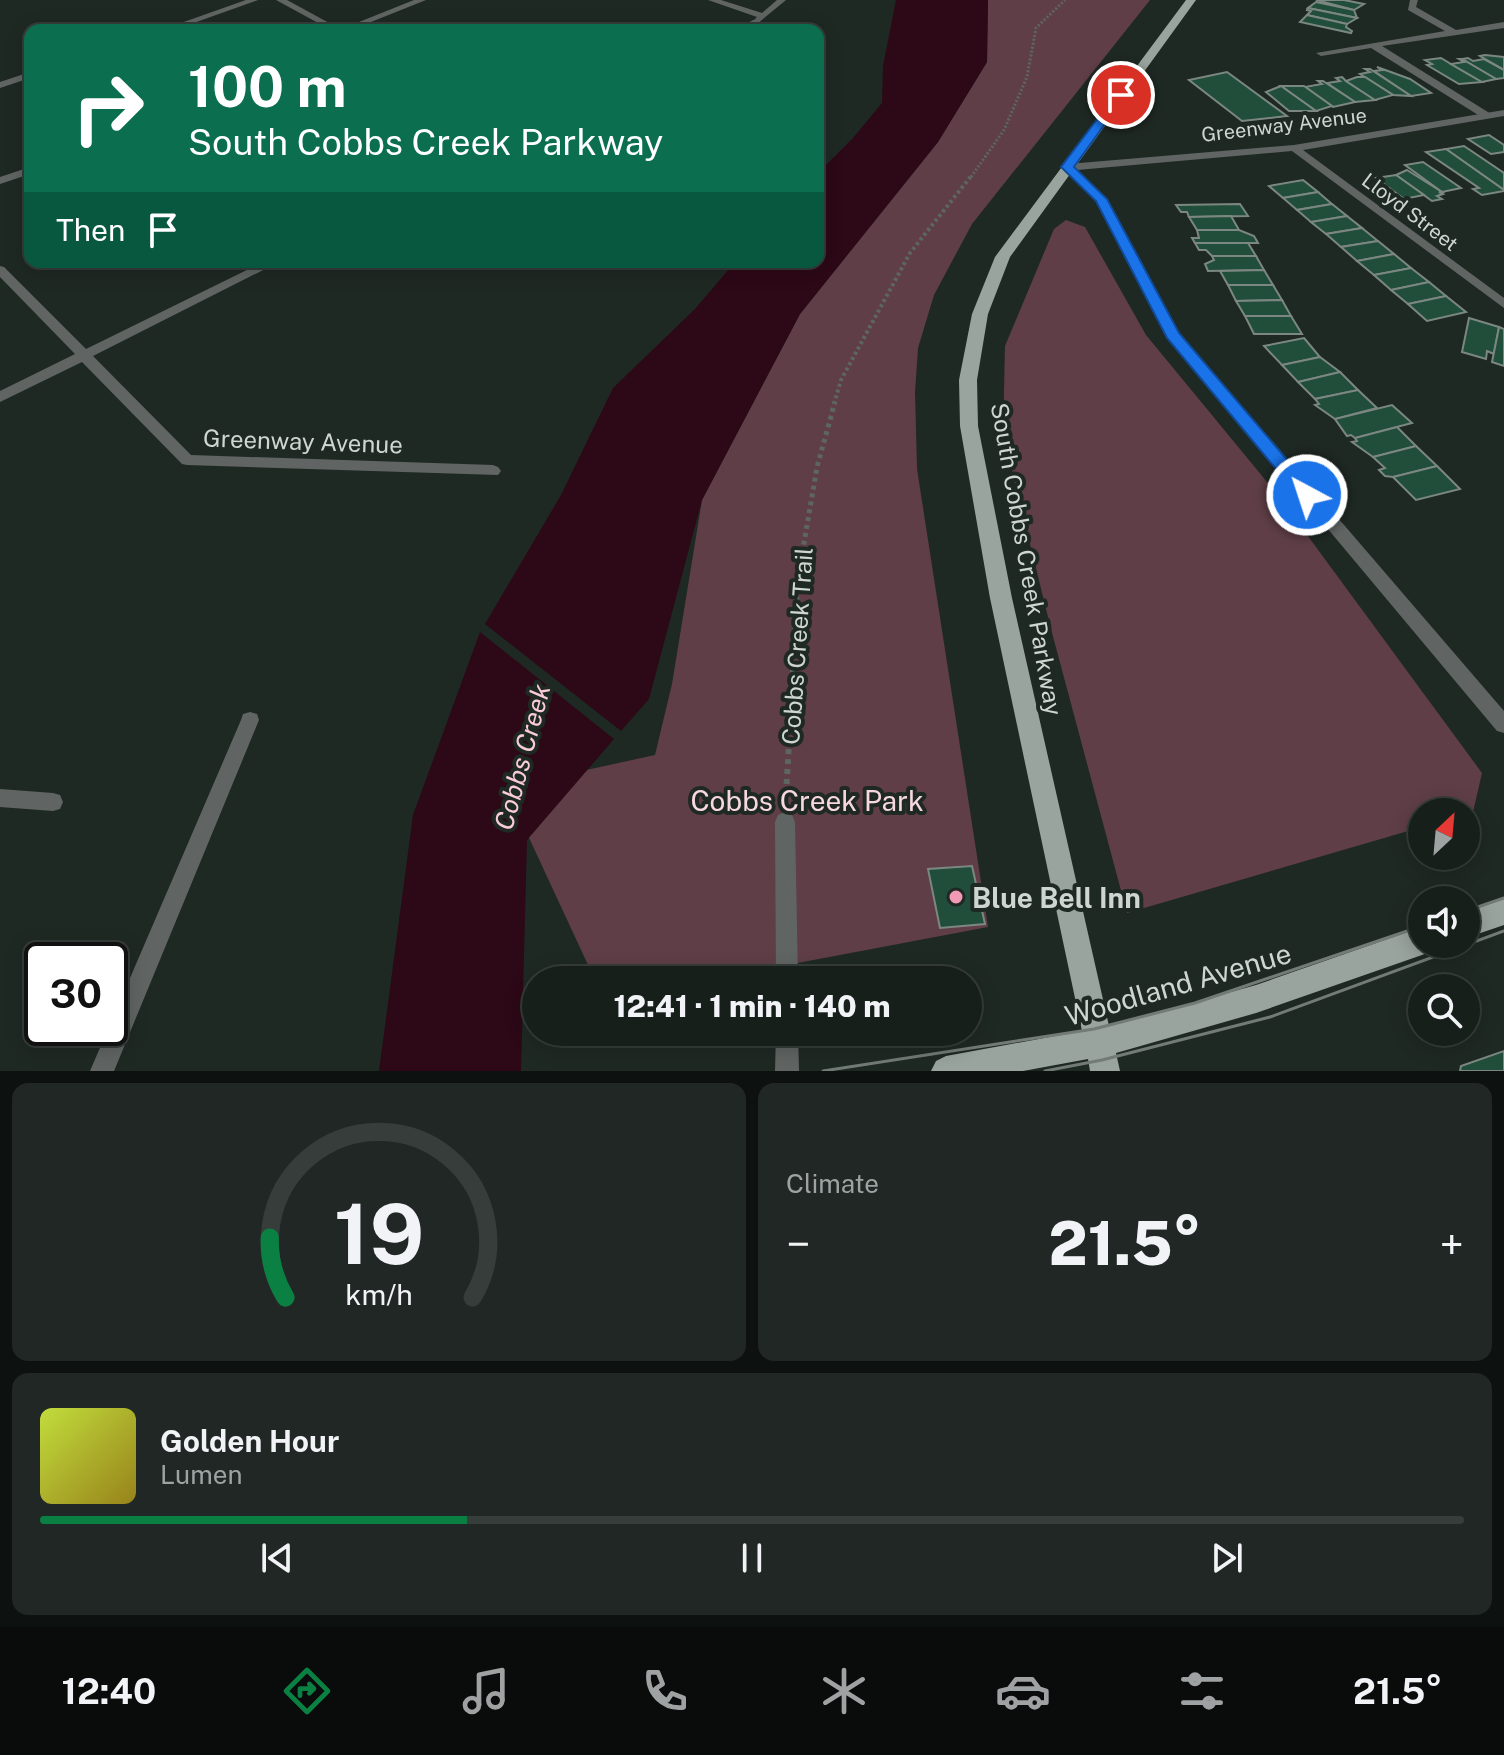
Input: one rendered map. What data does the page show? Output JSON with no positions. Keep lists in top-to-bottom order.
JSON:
{
  "streets": {
    "main road": ["South Cobbs Creek Parkway", "Woodland Avenue"],
    "street": ["Greenway Avenue", "Lloyd Street"],
    "path": ["Cobbs Creek Trail"]
  },
  "crossings": [
    ["Greenway Avenue", "Lloyd Street"],
    ["Greenway Avenue", "South Cobbs Creek Parkway"],
    ["South Cobbs Creek Parkway", "Woodland Avenue"]
  ],
  "water": ["Cobbs Creek"],
  "parks": ["Cobbs Creek Park"],
  "places": ["Blue Bell Inn"],
  "north": "top right",
  "page": {
    "turn": ["100 m", "South Cobbs Creek Parkway"],
    "then": "Then",
    "limit": "30",
    "trip": "12:41 · 1 min · 140 m",
    "tile": "Climate",
    "heat": ["−", "21.5°", "+"],
    "song": ["Golden Hour", "Lumen"],
    "tabs": ["12:40", "21.5°"],
    "gauge": ["19", "km/h"]
  }
}
